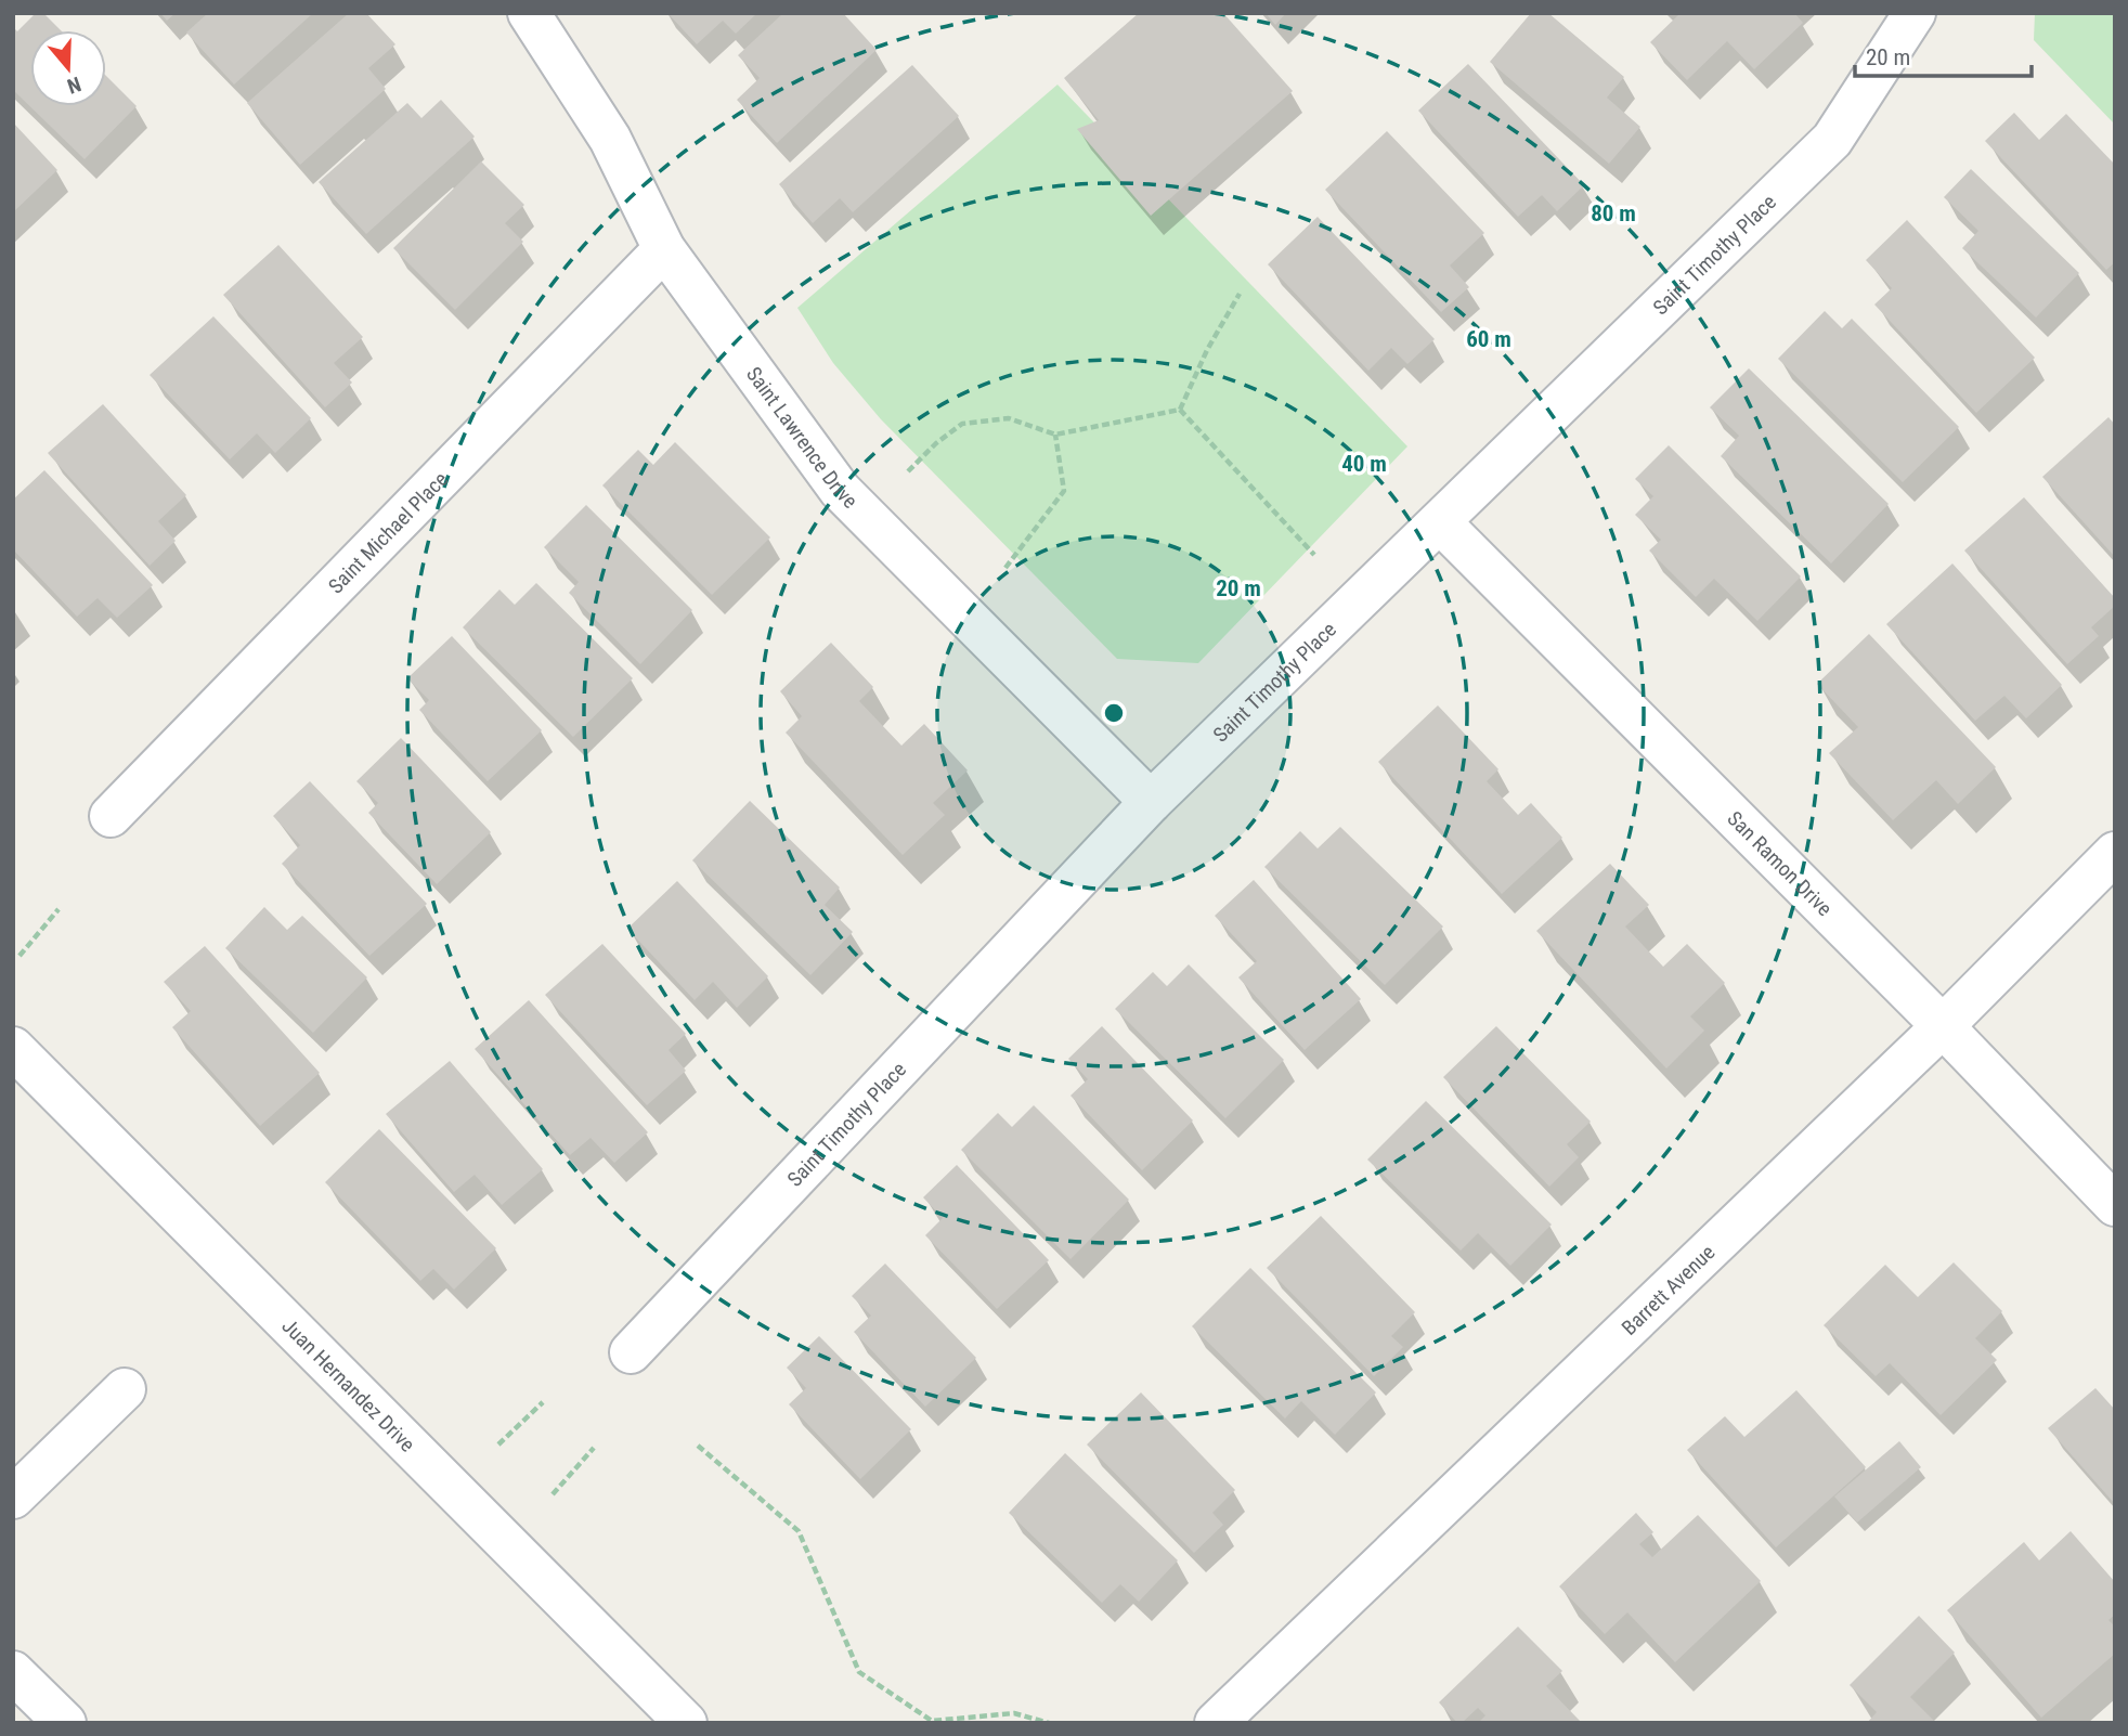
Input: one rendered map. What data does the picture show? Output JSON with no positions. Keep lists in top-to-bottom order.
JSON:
{
  "streets": {
    "street": [
      "Saint Timothy Place",
      "Saint Lawrence Drive",
      "Saint Michael Place",
      "San Ramon Drive",
      "Barrett Avenue",
      "Juan Hernandez Drive"
    ]
  },
  "crossings": [
    ["Saint Timothy Place", "Saint Lawrence Drive"],
    ["Saint Timothy Place", "San Ramon Drive"],
    ["Saint Lawrence Drive", "Saint Michael Place"],
    ["San Ramon Drive", "Barrett Avenue"]
  ],
  "scale_bar": "20 m",
  "north": "bottom",
  "rings": [
    "80 m",
    "60 m",
    "40 m",
    "20 m"
  ]
}
